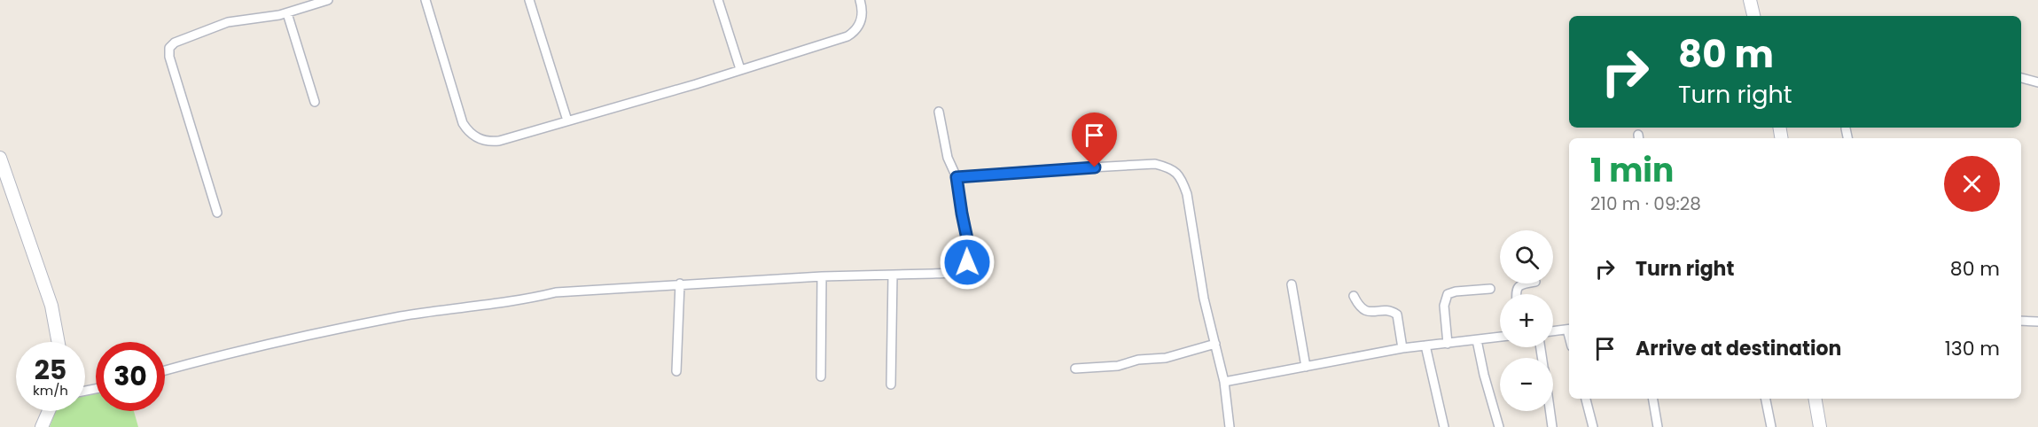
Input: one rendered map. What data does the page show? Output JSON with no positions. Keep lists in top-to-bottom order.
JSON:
{
  "page": {
    "turn": ["80 m", "Turn right"],
    "heading": ["1 min", "210 m · 09:28"],
    "list": [
      {
        "name": "Turn right",
        "value": "80 m"
      },
      {
        "name": "Arrive at destination",
        "value": "130 m"
      }
    ],
    "map_buttons": ["+", "−"],
    "speed": "25 km/h",
    "limit": "30"
  }
}
